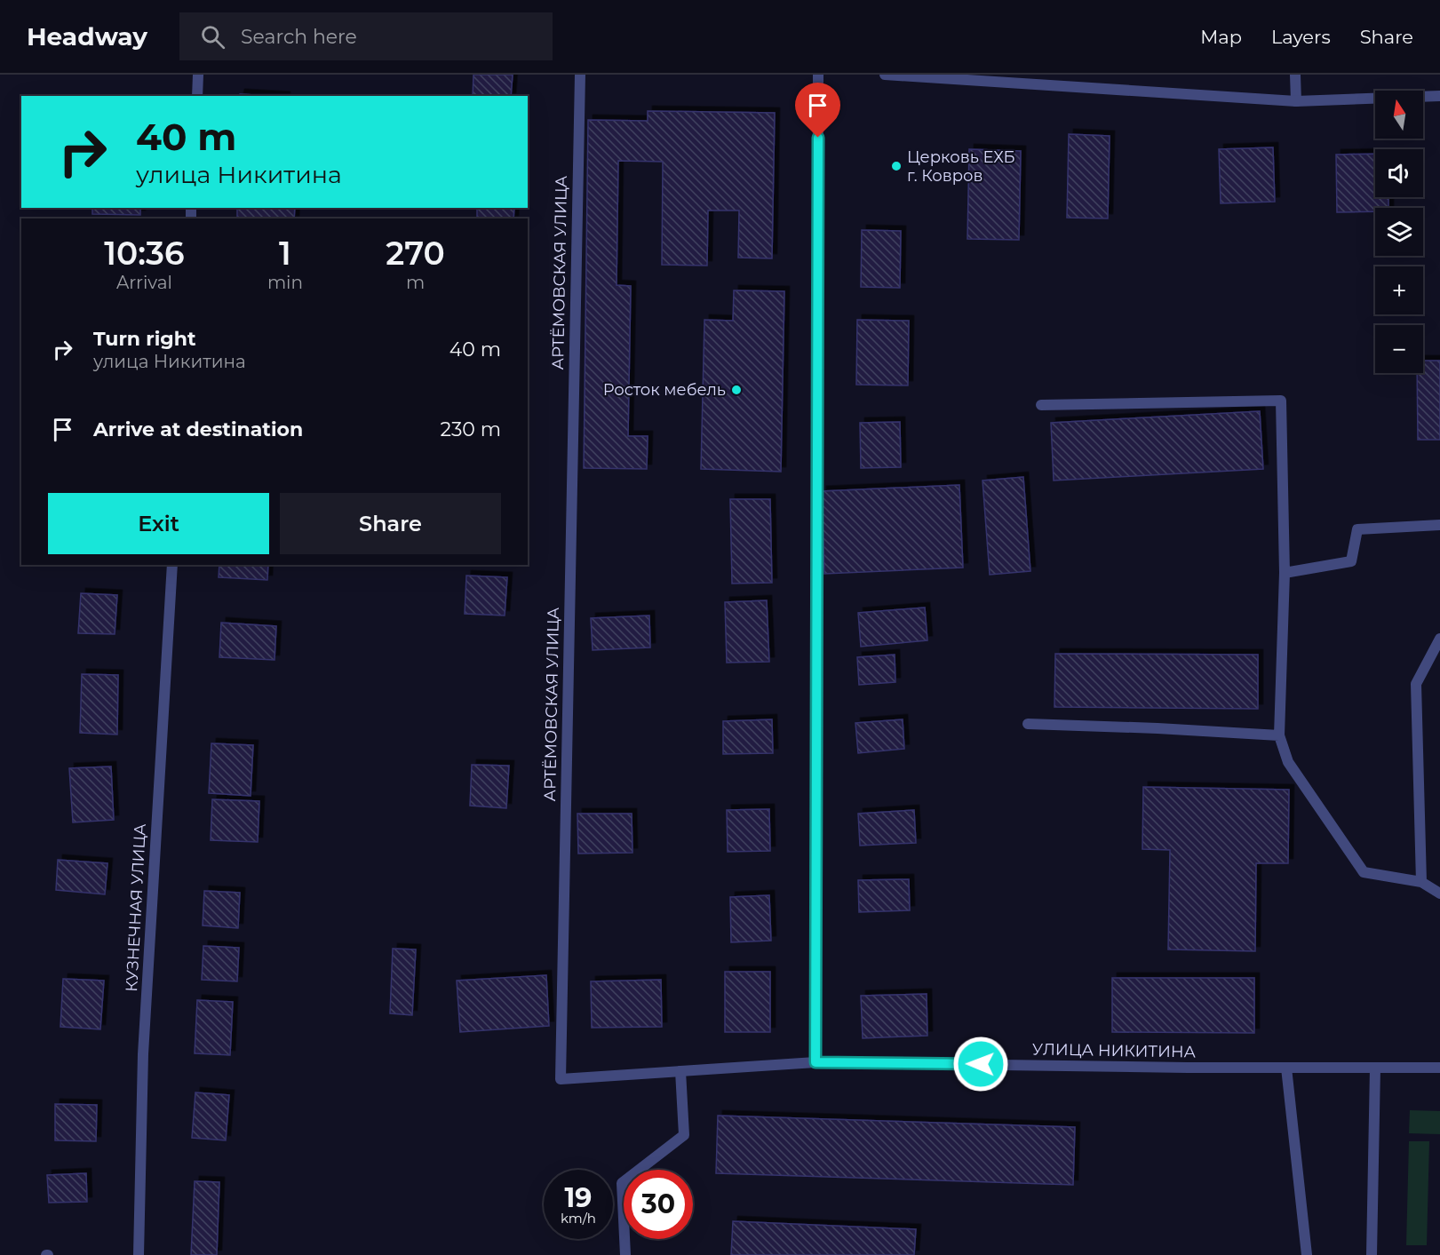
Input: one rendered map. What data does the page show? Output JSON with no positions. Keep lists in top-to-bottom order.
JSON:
{
  "streets": {
    "street": ["АРТЁМОВСКАЯ УЛИЦА", "КУЗНЕЧНАЯ УЛИЦА", "УЛИЦА НИКИТИНА"]
  },
  "crossings": [
    ["АРТЁМОВСКАЯ УЛИЦА", "УЛИЦА НИКИТИНА"]
  ],
  "places": ["Церковь ЕХБ г. Ковров", "Росток мебель"],
  "north": "top",
  "page": {
    "header": "Headway",
    "search": "Search here",
    "nav": ["Map", "Layers", "Share"],
    "map_buttons": ["+", "−"],
    "turn": ["40 m", "улица Никитина"],
    "eta": [
      "10:36",
      "Arrival",
      "1",
      "min",
      "270",
      "m"
    ],
    "list": [
      {
        "name": "Turn right",
        "note": "улица Никитина",
        "value": "40 m"
      },
      {
        "name": "Arrive at destination",
        "value": "230 m"
      }
    ],
    "buttons": ["Exit", "Share"],
    "speed": "19 km/h",
    "limit": "30"
  }
}
